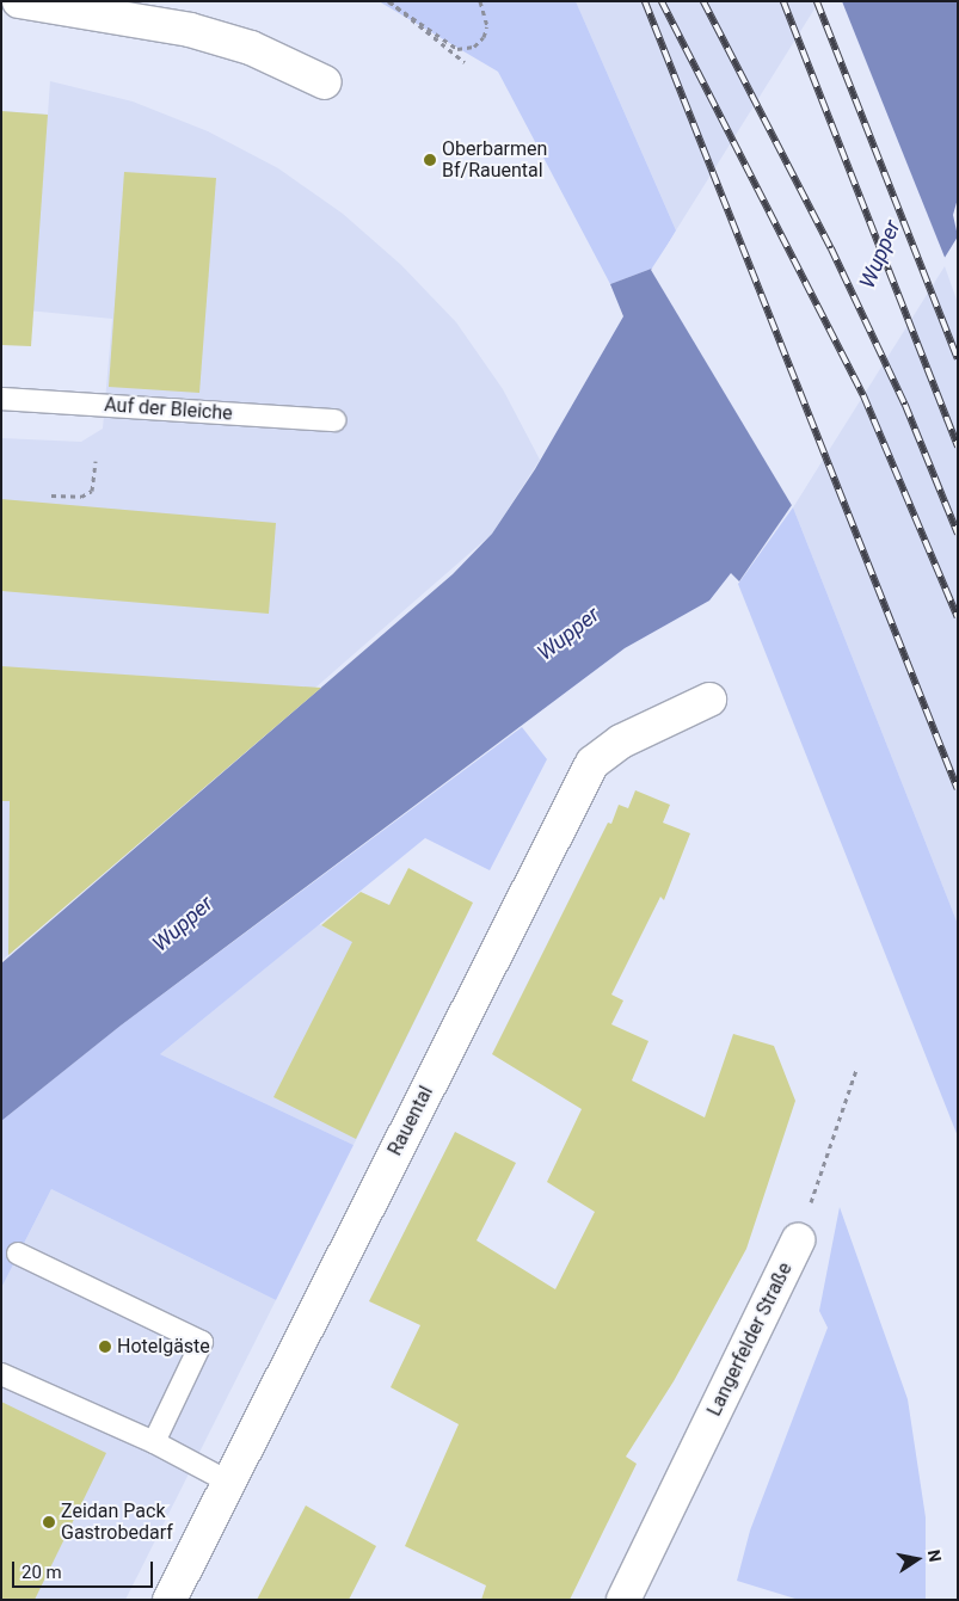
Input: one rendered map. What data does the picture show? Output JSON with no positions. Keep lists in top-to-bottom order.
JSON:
{
  "streets": {
    "street": ["Rauental", "Langerfelder Straße"],
    "lane": ["Auf der Bleiche"]
  },
  "water": ["Wupper"],
  "places": ["Oberbarmen Bf/Rauental", "Hotelgäste", "Zeidan Pack Gastrobedarf"],
  "scale_bar": "20 m",
  "north": "right"
}
